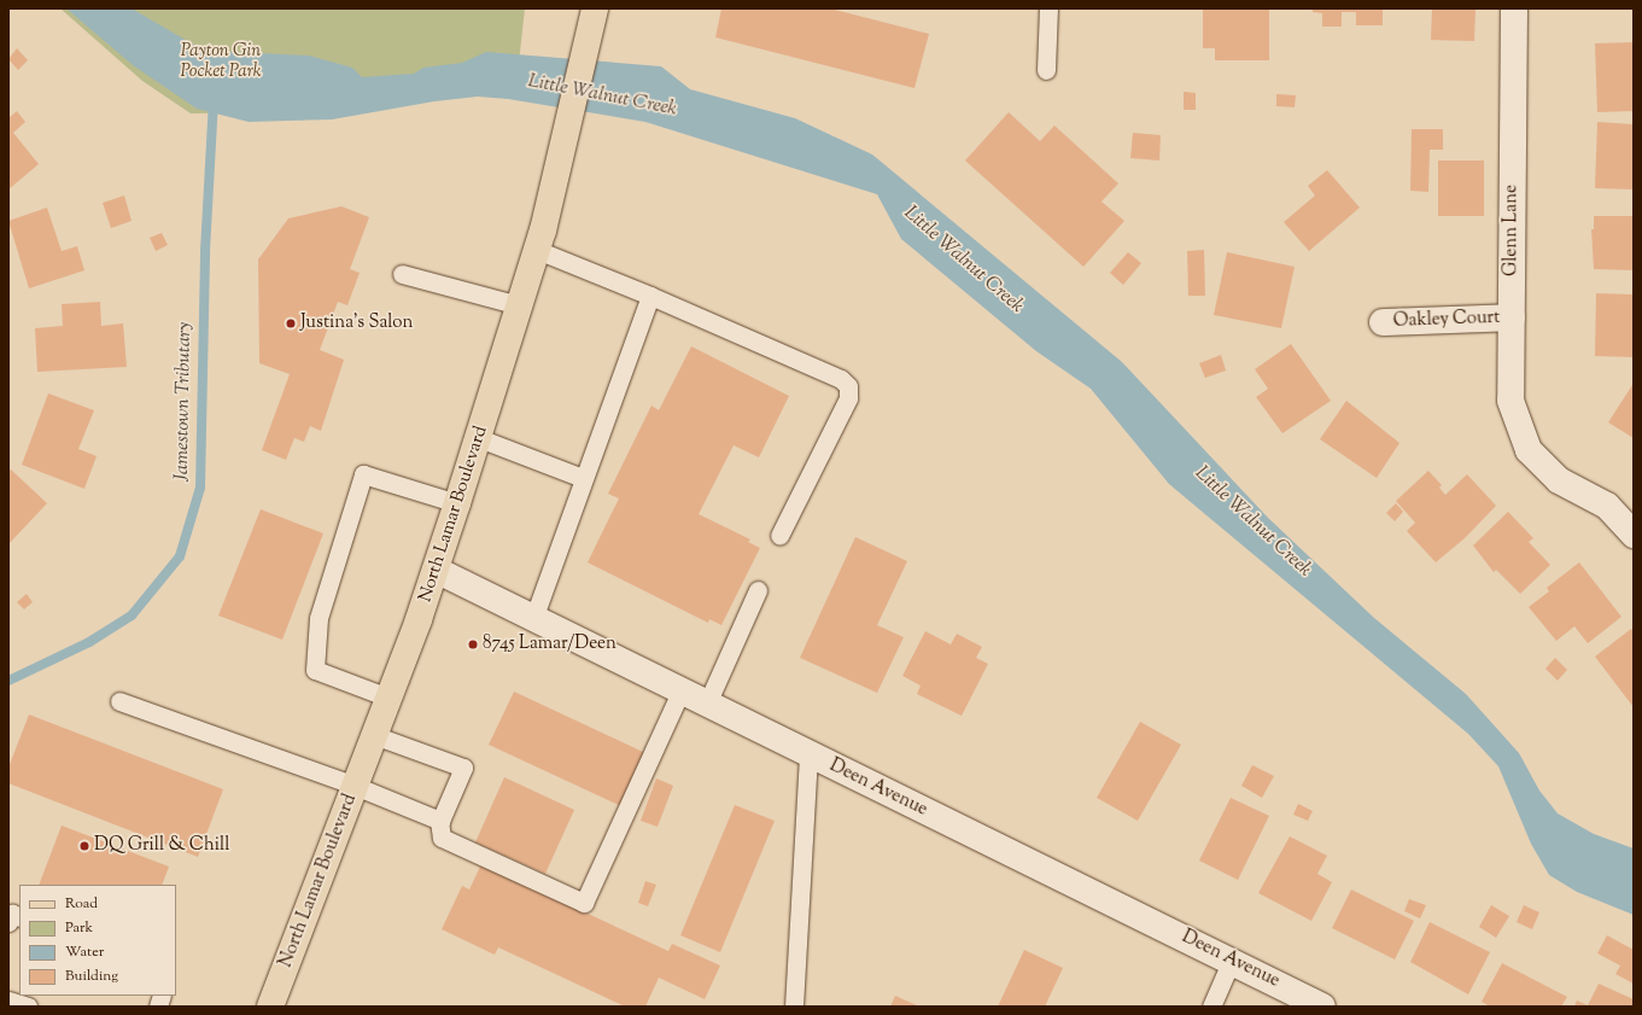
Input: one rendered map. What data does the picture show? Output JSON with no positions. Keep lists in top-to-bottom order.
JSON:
{
  "streets": {
    "main road": ["North Lamar Boulevard"],
    "street": ["Glenn Lane", "Oakley Court", "Deen Avenue"]
  },
  "crossings": [
    ["Glenn Lane", "Oakley Court"],
    ["North Lamar Boulevard", "Deen Avenue"]
  ],
  "water": ["Little Walnut Creek", "Jamestown Tributary"],
  "parks": ["Payton Gin Pocket Park"],
  "places": ["Justina's Salon", "8745 Lamar/Deen", "DQ Grill & Chill"],
  "legend": [
    "Road",
    "Park",
    "Water",
    "Building"
  ]
}
